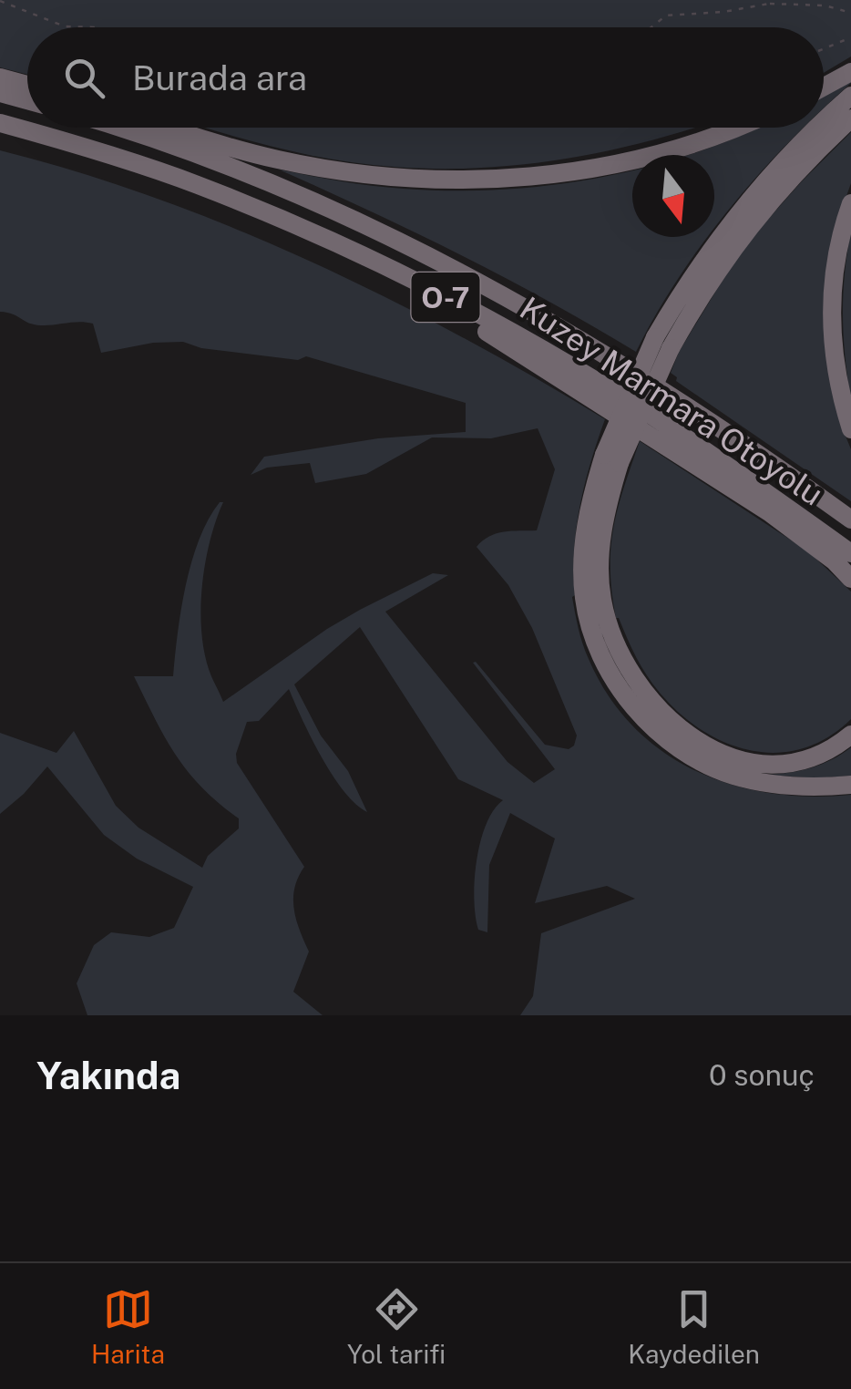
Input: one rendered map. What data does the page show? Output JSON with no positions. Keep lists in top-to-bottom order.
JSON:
{
  "streets": {
    "highway": ["O-7", "Kuzey Marmara Otoyolu"]
  },
  "north": "bottom",
  "page": {
    "search": "Burada ara",
    "heading": ["Yakında", "0 sonuç"],
    "nav": ["Harita", "Yol tarifi", "Kaydedilen"]
  }
}
